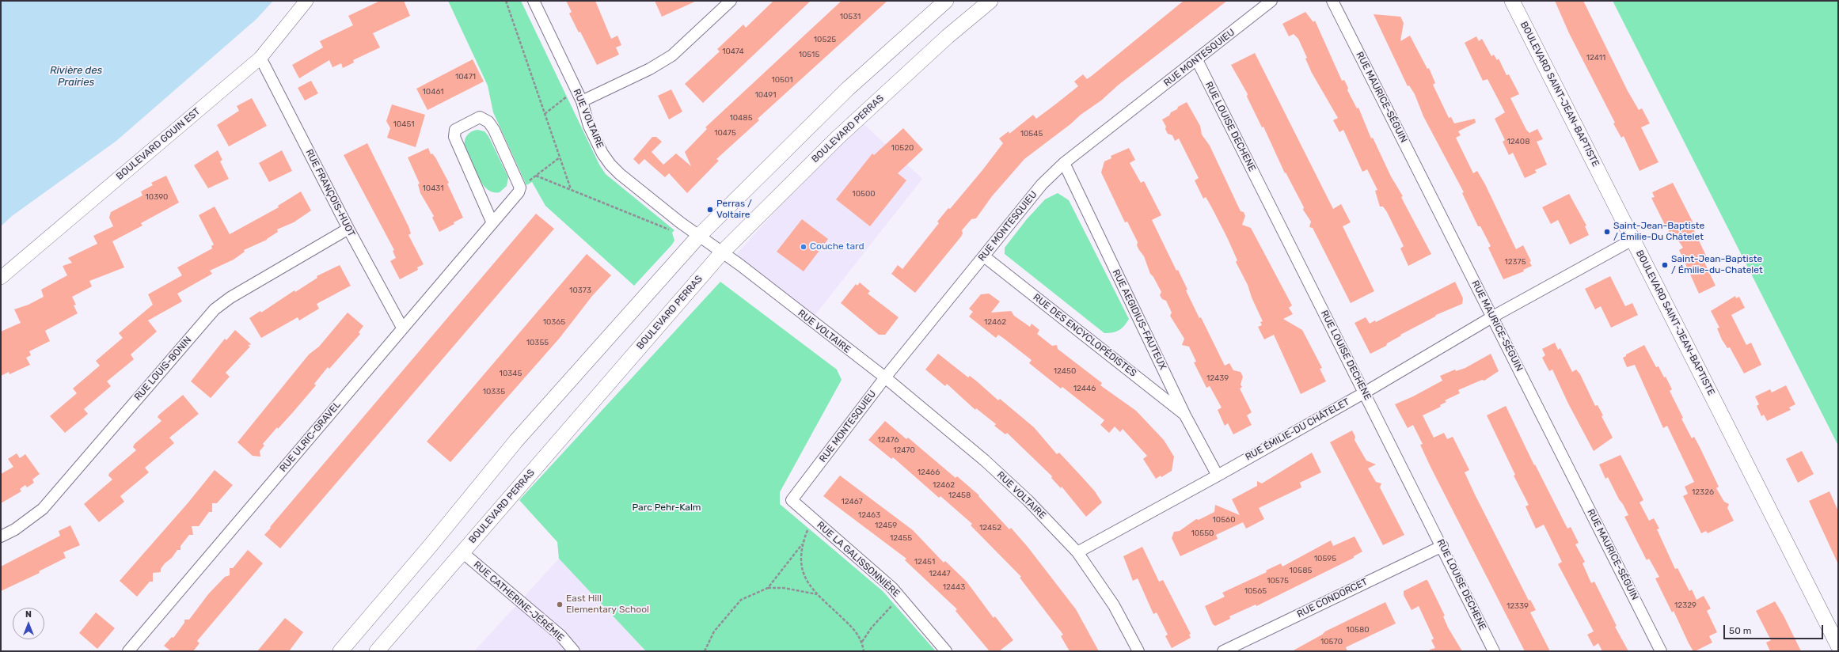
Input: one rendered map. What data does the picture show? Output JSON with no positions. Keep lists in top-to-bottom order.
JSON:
{
  "streets": {
    "main road": ["BOULEVARD SAINT-JEAN-BAPTISTE", "BOULEVARD PERRAS"],
    "street": [
      "RUE MONTESQUIEU",
      "RUE MAURICE-SÉGUIN",
      "RUE VOLTAIRE",
      "RUE LOUISE DECHENE",
      "BOULEVARD GOUIN EST",
      "RUE FRANÇOIS-HUOT",
      "RUE AEGIDIUS-FAUTEUX",
      "RUE DES ENCYCLOPÉDISTES",
      "RUE LOUIS-BONIN",
      "RUE ÉMILIE-DU CHÂTELET",
      "RUE ULRIC-GRAVEL",
      "RUE LA GALISSONNIÈRE",
      "RUE CONDORCET",
      "RUE CATHERINE-JÉRÉMIE"
    ]
  },
  "crossings": [
    ["RUE MONTESQUIEU", "RUE VOLTAIRE"],
    ["RUE MONTESQUIEU", "RUE LOUISE DECHENE"],
    ["RUE MONTESQUIEU", "RUE AEGIDIUS-FAUTEUX"],
    ["RUE MONTESQUIEU", "RUE DES ENCYCLOPÉDISTES"],
    ["RUE MONTESQUIEU", "RUE LA GALISSONNIÈRE"],
    ["BOULEVARD SAINT-JEAN-BAPTISTE", "RUE ÉMILIE-DU CHÂTELET"],
    ["RUE MAURICE-SÉGUIN", "RUE ÉMILIE-DU CHÂTELET"],
    ["RUE VOLTAIRE", "BOULEVARD PERRAS"],
    ["RUE VOLTAIRE", "RUE ÉMILIE-DU CHÂTELET"],
    ["RUE LOUISE DECHENE", "RUE ÉMILIE-DU CHÂTELET"],
    ["RUE LOUISE DECHENE", "RUE CONDORCET"],
    ["BOULEVARD PERRAS", "RUE CATHERINE-JÉRÉMIE"],
    ["BOULEVARD GOUIN EST", "RUE FRANÇOIS-HUOT"],
    ["RUE FRANÇOIS-HUOT", "RUE LOUIS-BONIN"],
    ["RUE FRANÇOIS-HUOT", "RUE ULRIC-GRAVEL"],
    ["RUE AEGIDIUS-FAUTEUX", "RUE DES ENCYCLOPÉDISTES"],
    ["RUE AEGIDIUS-FAUTEUX", "RUE ÉMILIE-DU CHÂTELET"]
  ],
  "water": ["Rivière des Prairies"],
  "parks": ["Parc Pehr-Kalm"],
  "places": [
    "Perras / Voltaire",
    "Saint-Jean-Baptiste / Émilie-Du Châtelet",
    "Couche tard",
    "Saint-Jean-Baptiste / Émilie-du-Chatelet",
    "East Hill Elementary School"
  ],
  "house_numbers": [
    "10531",
    "10525",
    "10474",
    "10515",
    "12411",
    "10471",
    "10501",
    "10461",
    "10491",
    "10485",
    "10451",
    "10475",
    "10545",
    "12408",
    "10520",
    "10431",
    "10500",
    "10390",
    "12375",
    "10373",
    "10365",
    "12462",
    "10355",
    "12450",
    "10345",
    "12439",
    "12446",
    "10335",
    "12476",
    "12470",
    "12466",
    "12462",
    "12326",
    "12458",
    "12467",
    "12463",
    "10560",
    "12459",
    "12452",
    "10550",
    "12455",
    "10595",
    "12451",
    "10585",
    "12447",
    "10575",
    "12443",
    "10565",
    "12329",
    "12339",
    "10580",
    "10570"
  ],
  "scale_bar": "50 m",
  "north": "top"
}
